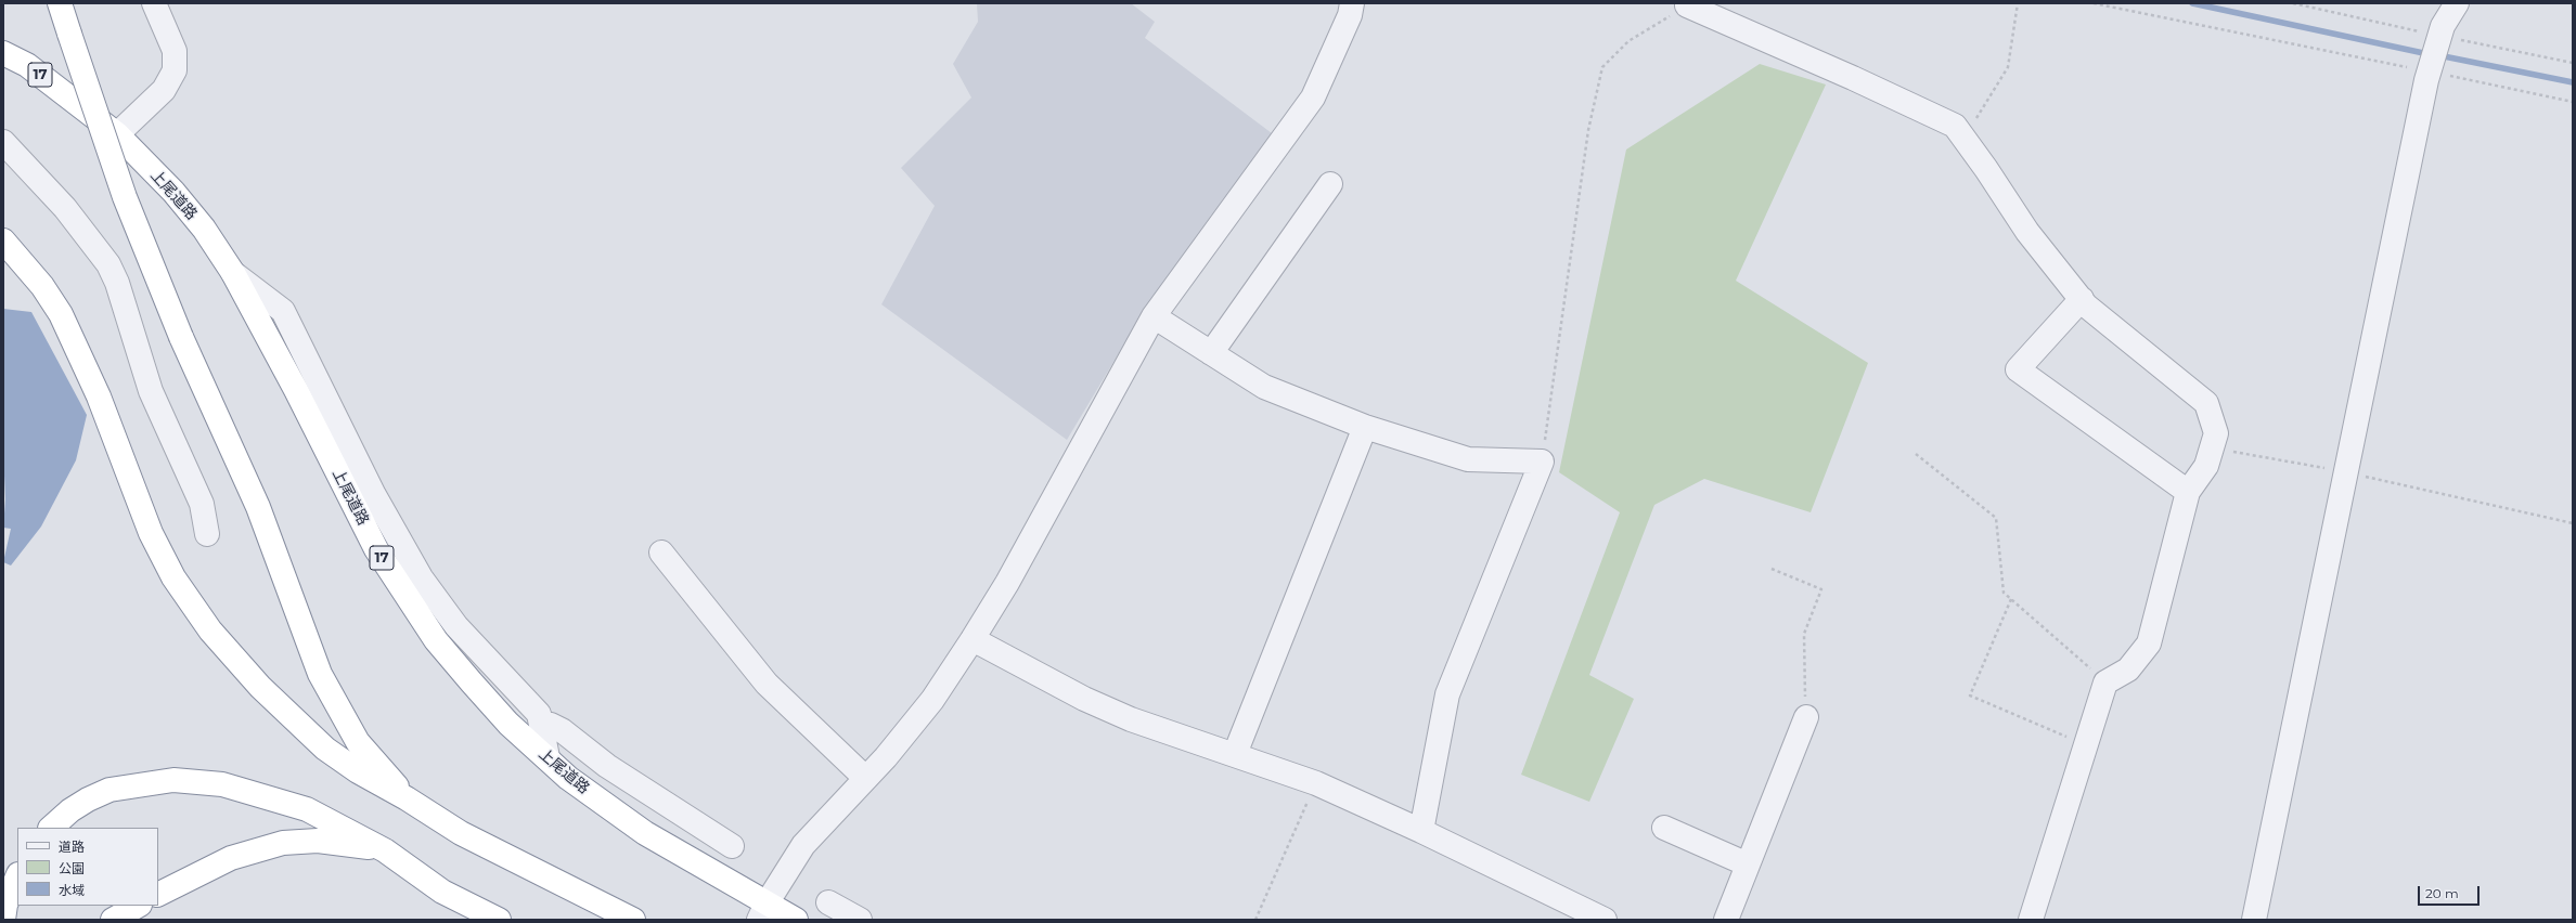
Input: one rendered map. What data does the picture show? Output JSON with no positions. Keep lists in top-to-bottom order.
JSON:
{
  "streets": {
    "highway": ["17", "上尾道路"]
  },
  "legend": ["道路", "公園", "水域"],
  "scale_bar": "20 m"
}
